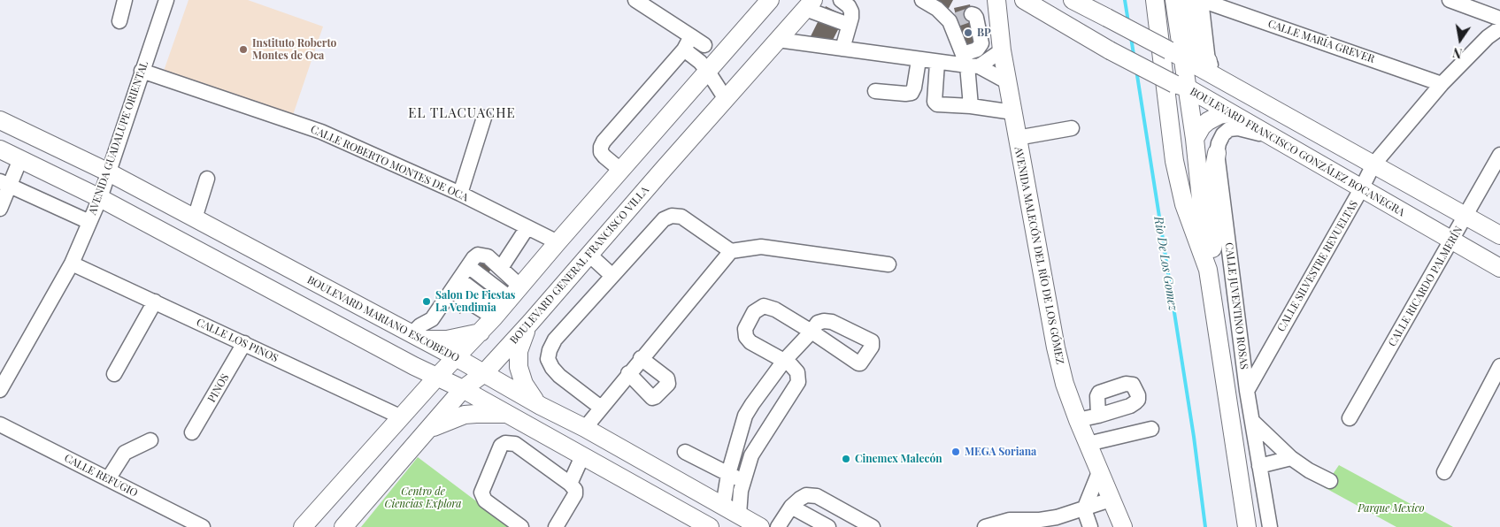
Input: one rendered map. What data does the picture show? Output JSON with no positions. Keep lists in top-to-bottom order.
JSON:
{
  "streets": {
    "main road": [
      "BOULEVARD FRANCISCO GONZÁLEZ BOCANEGRA",
      "AVENIDA MALECÓN DEL RÍO DE LOS GÓMEZ",
      "BOULEVARD GENERAL FRANCISCO VILLA",
      "BOULEVARD MARIANO ESCOBEDO"
    ],
    "street": [
      "CALLE MARÍA GREVER",
      "AVENIDA GUADALUPE ORIENTAL",
      "CALLE ROBERTO MONTES DE OCA",
      "CALLE SILVESTRE REVUELTAS",
      "CALLE RICARDO PALMERÍN",
      "CALLE JUVENTINO ROSAS",
      "CALLE LOS PINOS",
      "PINOS",
      "CALLE REFUGIO"
    ]
  },
  "crossings": [
    ["CALLE MARÍA GREVER", "CALLE SILVESTRE REVUELTAS"],
    ["AVENIDA GUADALUPE ORIENTAL", "CALLE ROBERTO MONTES DE OCA"],
    ["AVENIDA GUADALUPE ORIENTAL", "BOULEVARD MARIANO ESCOBEDO"],
    ["AVENIDA GUADALUPE ORIENTAL", "CALLE LOS PINOS"],
    ["BOULEVARD FRANCISCO GONZÁLEZ BOCANEGRA", "CALLE SILVESTRE REVUELTAS"],
    ["BOULEVARD FRANCISCO GONZÁLEZ BOCANEGRA", "CALLE RICARDO PALMERÍN"],
    ["BOULEVARD FRANCISCO GONZÁLEZ BOCANEGRA", "CALLE JUVENTINO ROSAS"],
    ["BOULEVARD GENERAL FRANCISCO VILLA", "BOULEVARD MARIANO ESCOBEDO"],
    ["CALLE SILVESTRE REVUELTAS", "CALLE JUVENTINO ROSAS"],
    ["CALLE LOS PINOS", "PINOS"]
  ],
  "districts": ["EL TLACUACHE"],
  "water": ["Rio De Los Gomez"],
  "parks": ["Centro de Ciencias Explora", "Parque Mexico"],
  "places": [
    "BP",
    "Instituto Roberto Montes de Oca",
    "Salon De Fiestas La Vendimia",
    "MEGA Soriana",
    "Cinemex Malecón"
  ],
  "north": "bottom"
}
